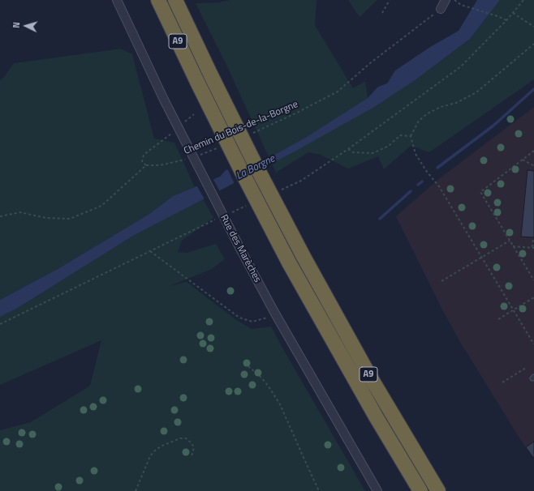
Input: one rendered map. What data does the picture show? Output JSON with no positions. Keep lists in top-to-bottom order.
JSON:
{
  "streets": {
    "highway": ["A9"],
    "street": ["Rue des Marèches"],
    "path": ["Chemin du Bois-de-la-Borgne"]
  },
  "water": ["La Borgne"],
  "north": "left"
}
